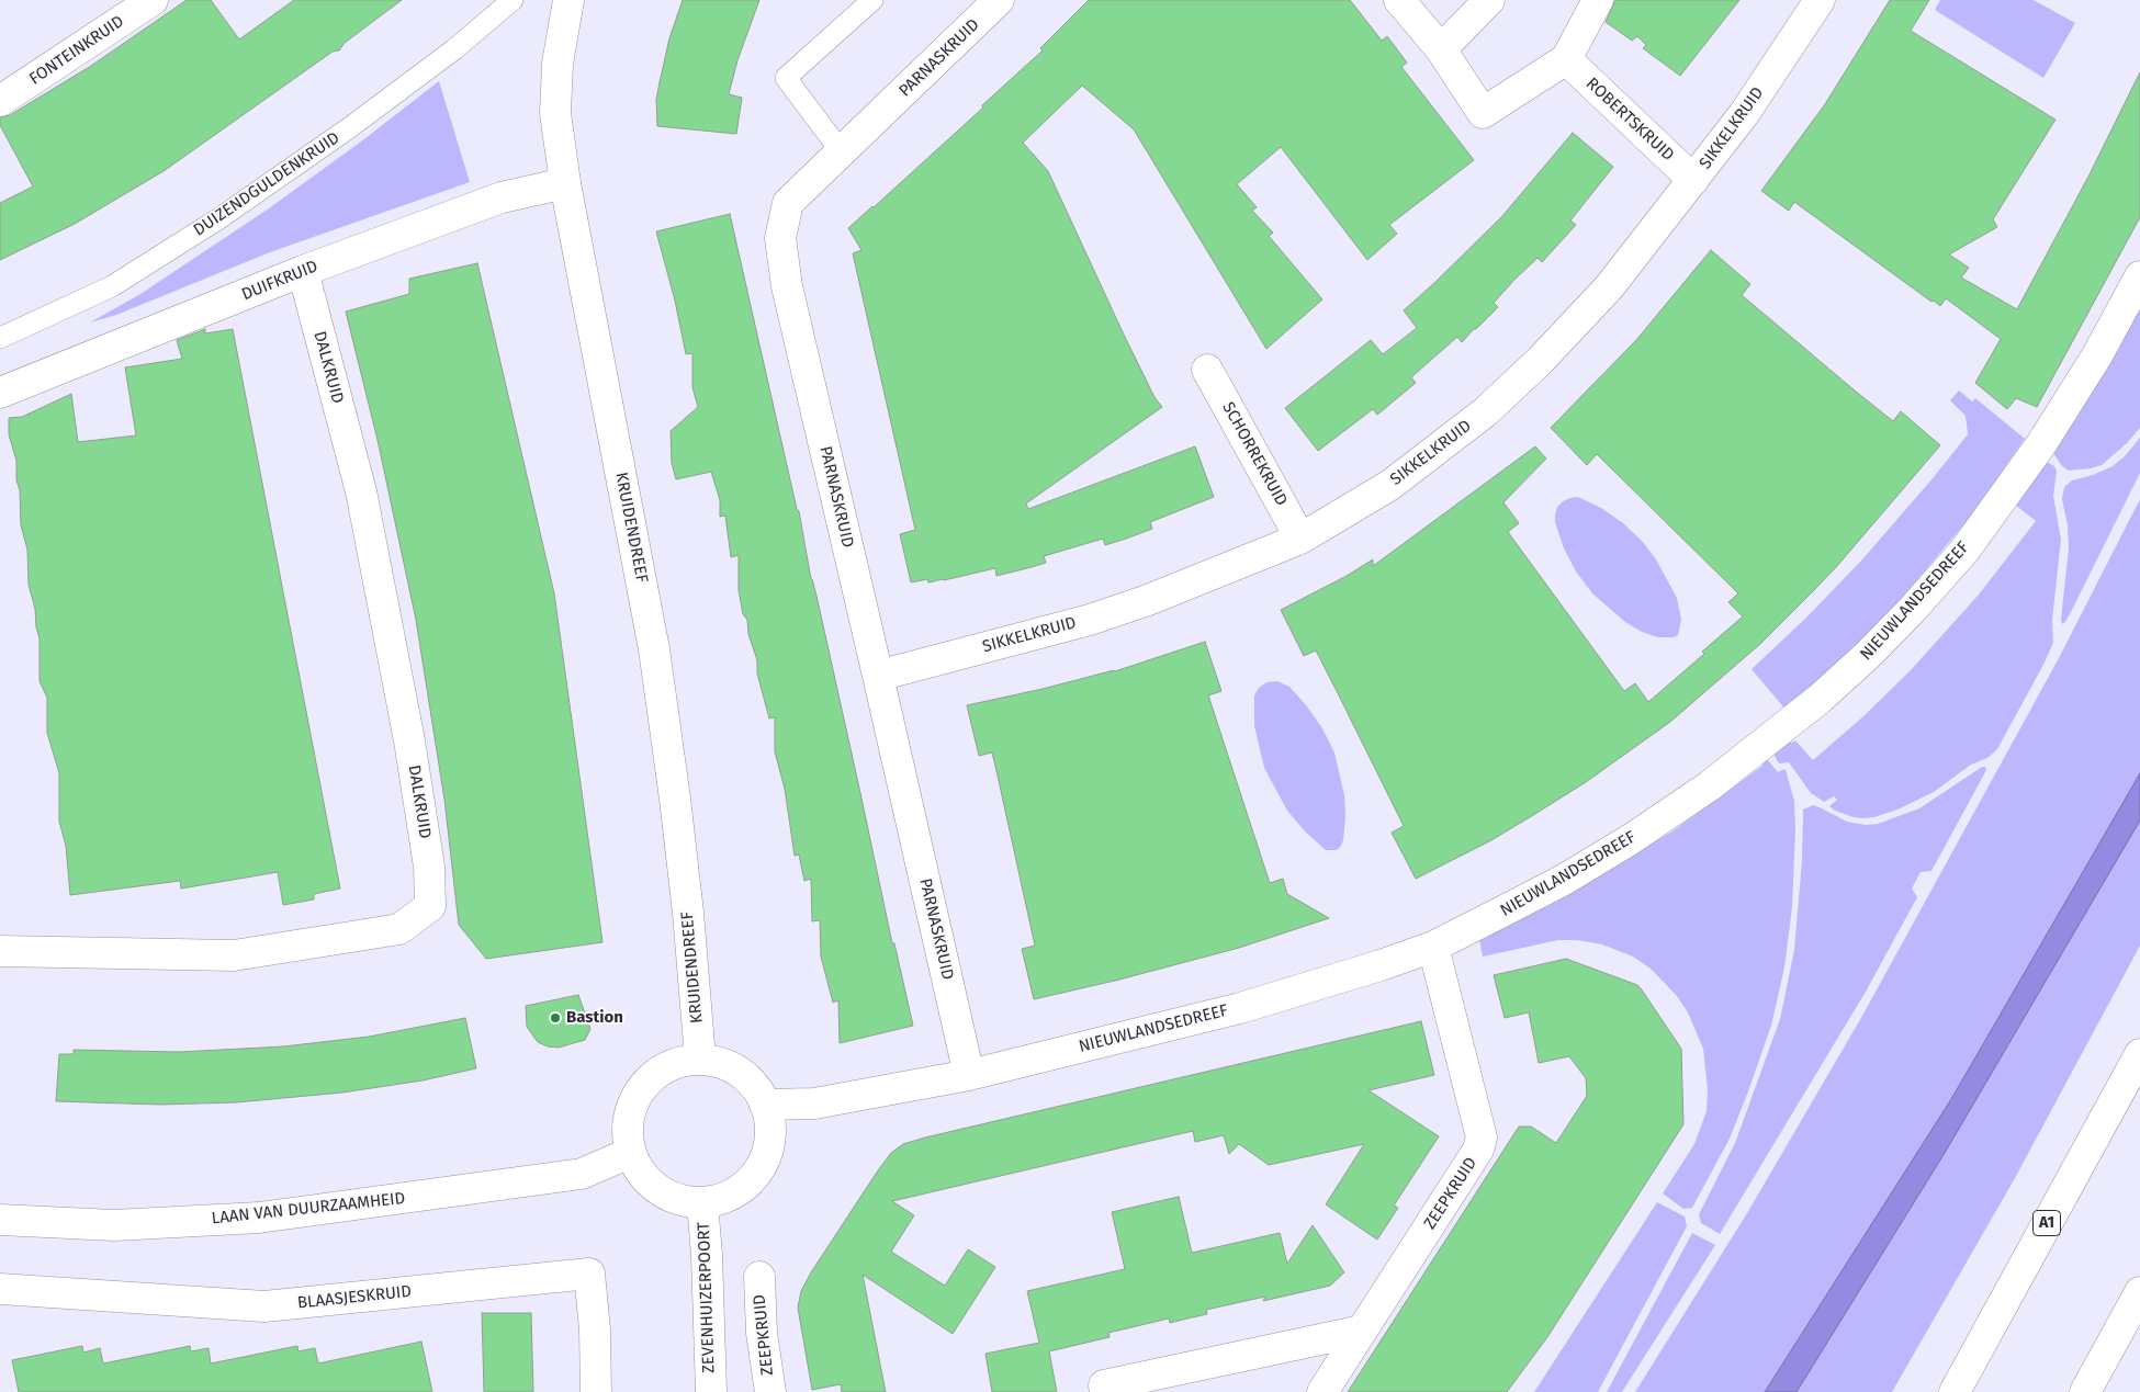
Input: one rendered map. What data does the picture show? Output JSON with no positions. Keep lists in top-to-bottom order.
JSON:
{
  "streets": {
    "main road": [
      "FONTEINKRUID",
      "PARNASKRUID",
      "ROBERTSKRUID",
      "SIKKELKRUID",
      "DUIFKRUID",
      "DALKRUID",
      "SCHORREKRUID",
      "KRUIDENDREEF",
      "NIEUWLANDSEDREEF",
      "ZEEPKRUID",
      "LAAN VAN DUURZAAMHEID",
      "A1",
      "BLAASJESKRUID",
      "ZEVENHUIZERPOORT"
    ],
    "lane": ["DUIZENDGULDENKRUID"]
  },
  "crossings": [
    ["PARNASKRUID", "SIKKELKRUID"],
    ["PARNASKRUID", "NIEUWLANDSEDREEF"],
    ["ROBERTSKRUID", "SIKKELKRUID"],
    ["SIKKELKRUID", "SCHORREKRUID"],
    ["DUIFKRUID", "DALKRUID"],
    ["DUIFKRUID", "KRUIDENDREEF"],
    ["KRUIDENDREEF", "NIEUWLANDSEDREEF"],
    ["KRUIDENDREEF", "LAAN VAN DUURZAAMHEID"],
    ["KRUIDENDREEF", "ZEVENHUIZERPOORT"],
    ["NIEUWLANDSEDREEF", "ZEEPKRUID"],
    ["NIEUWLANDSEDREEF", "LAAN VAN DUURZAAMHEID"],
    ["NIEUWLANDSEDREEF", "ZEVENHUIZERPOORT"],
    ["LAAN VAN DUURZAAMHEID", "ZEVENHUIZERPOORT"]
  ],
  "places": ["Bastion"]
}
